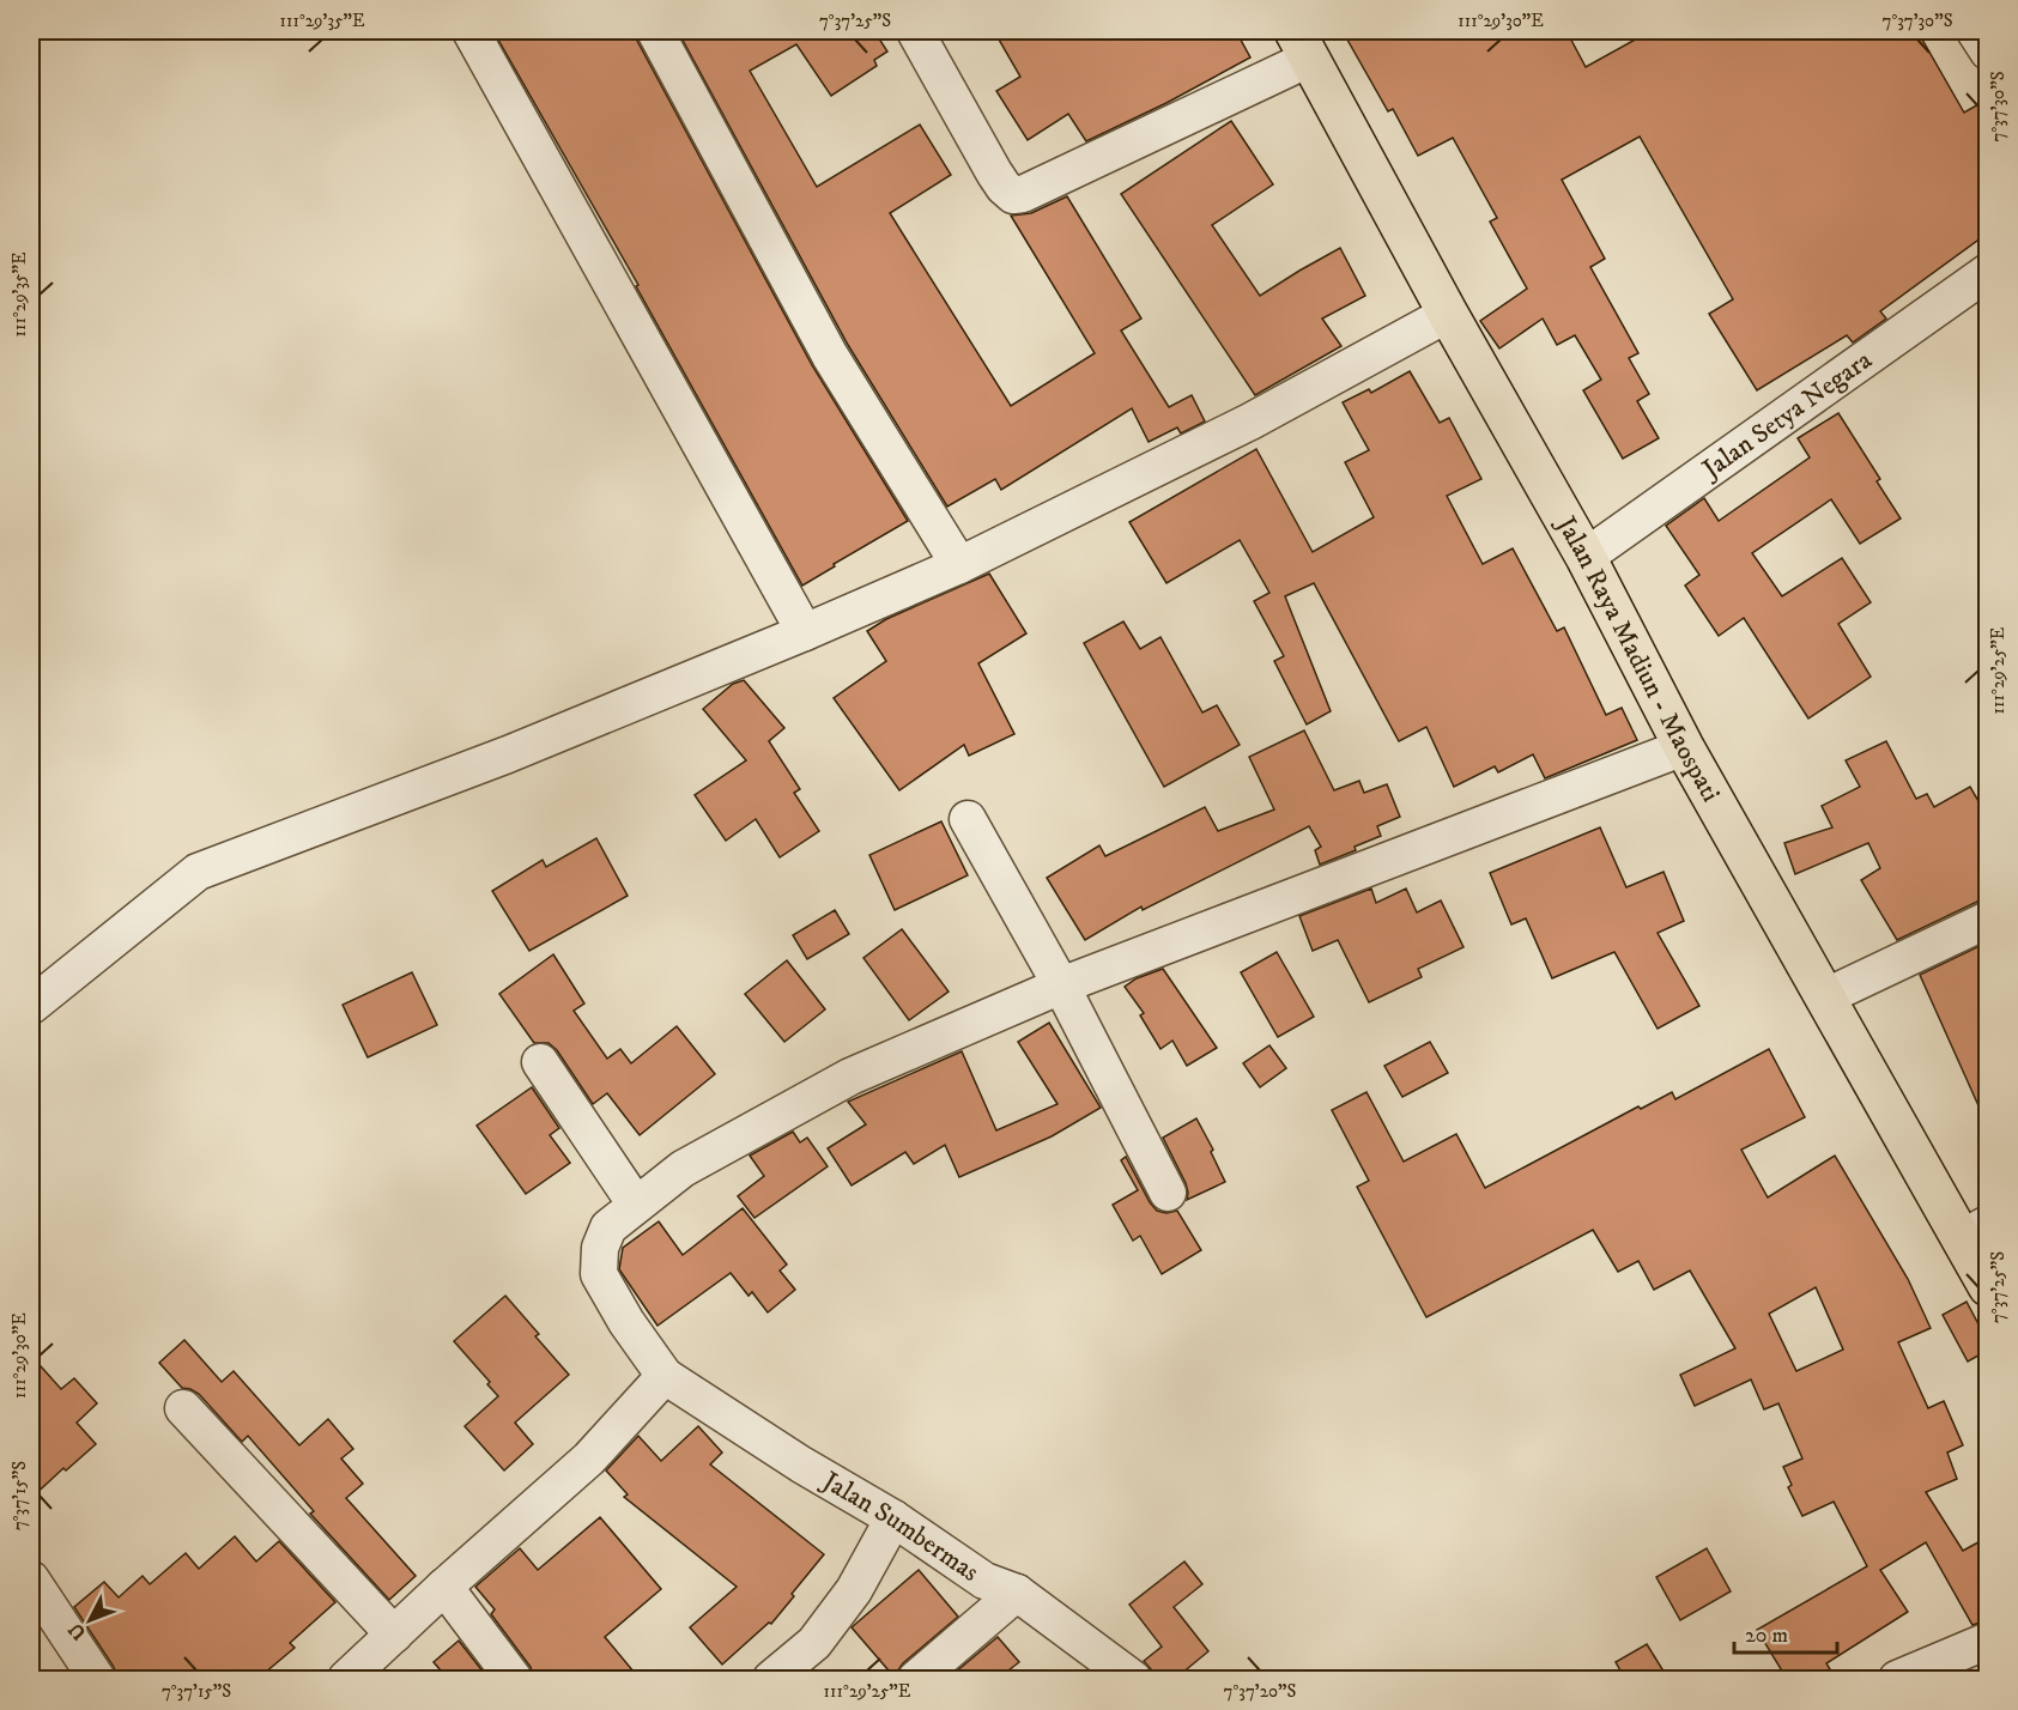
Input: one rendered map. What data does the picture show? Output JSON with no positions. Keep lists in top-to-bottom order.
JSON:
{
  "streets": {
    "highway": ["Jalan Raya Madiun - Maospati"],
    "street": ["Jalan Setya Negara", "Jalan Sumbermas"]
  },
  "crossings": [
    ["Jalan Setya Negara", "Jalan Raya Madiun - Maospati"]
  ],
  "scale_bar": "20 m",
  "north": "bottom left",
  "coordinates": [
    "111°29'35\"E",
    "7°37'25\"S",
    "111°29'30\"E",
    "7°37'30\"S",
    "111°29'25\"E",
    "7°37'15\"S",
    "7°37'20\"S"
  ]
}
